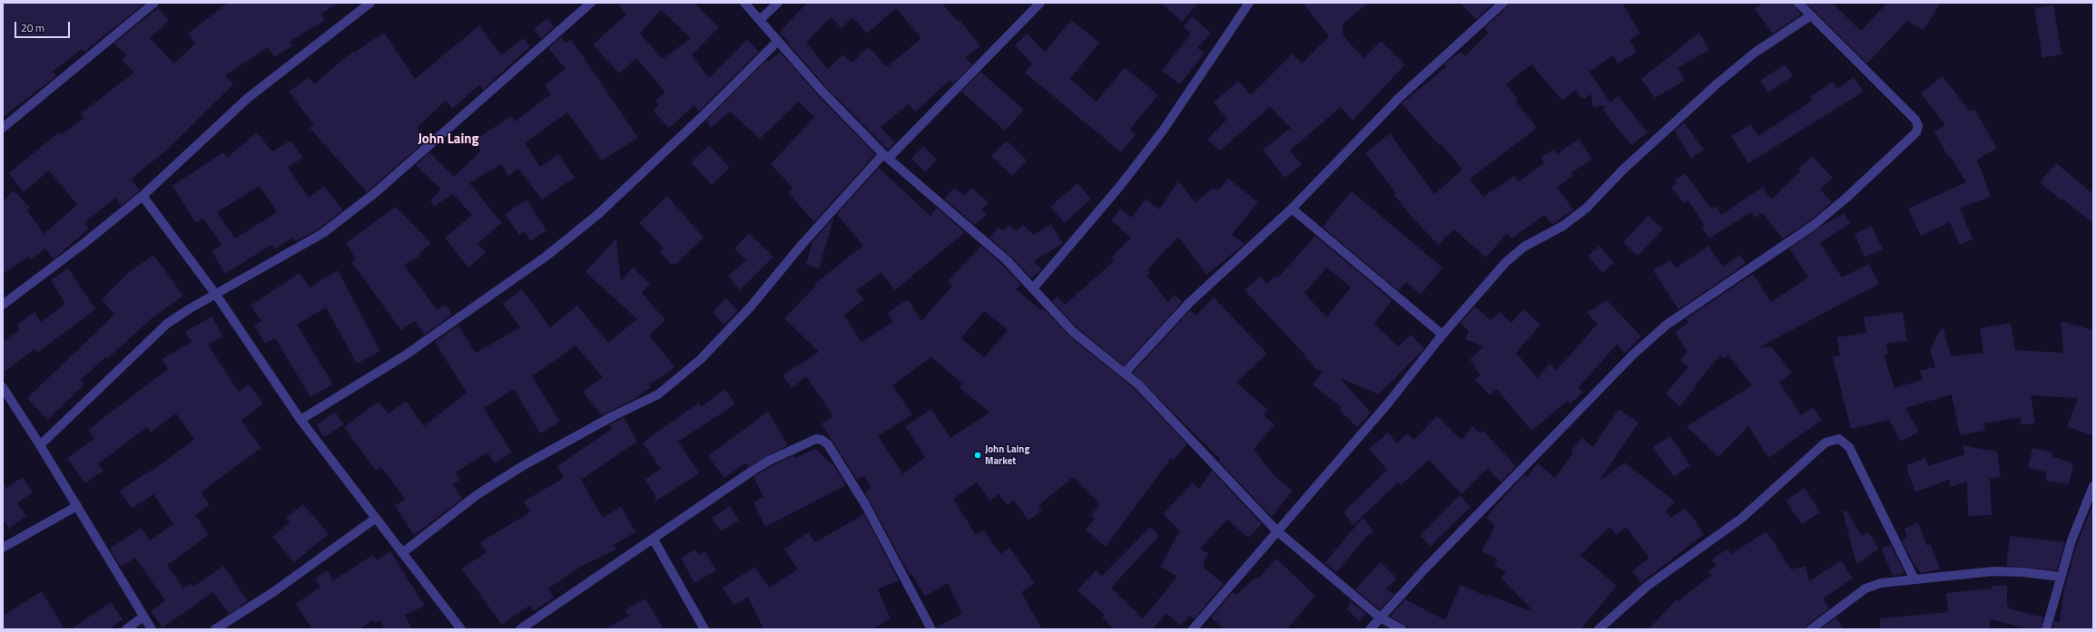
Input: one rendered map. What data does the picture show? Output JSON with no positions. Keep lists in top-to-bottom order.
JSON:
{
  "districts": ["John Laing"],
  "places": ["John Laing Market"],
  "scale_bar": "20 m"
}
